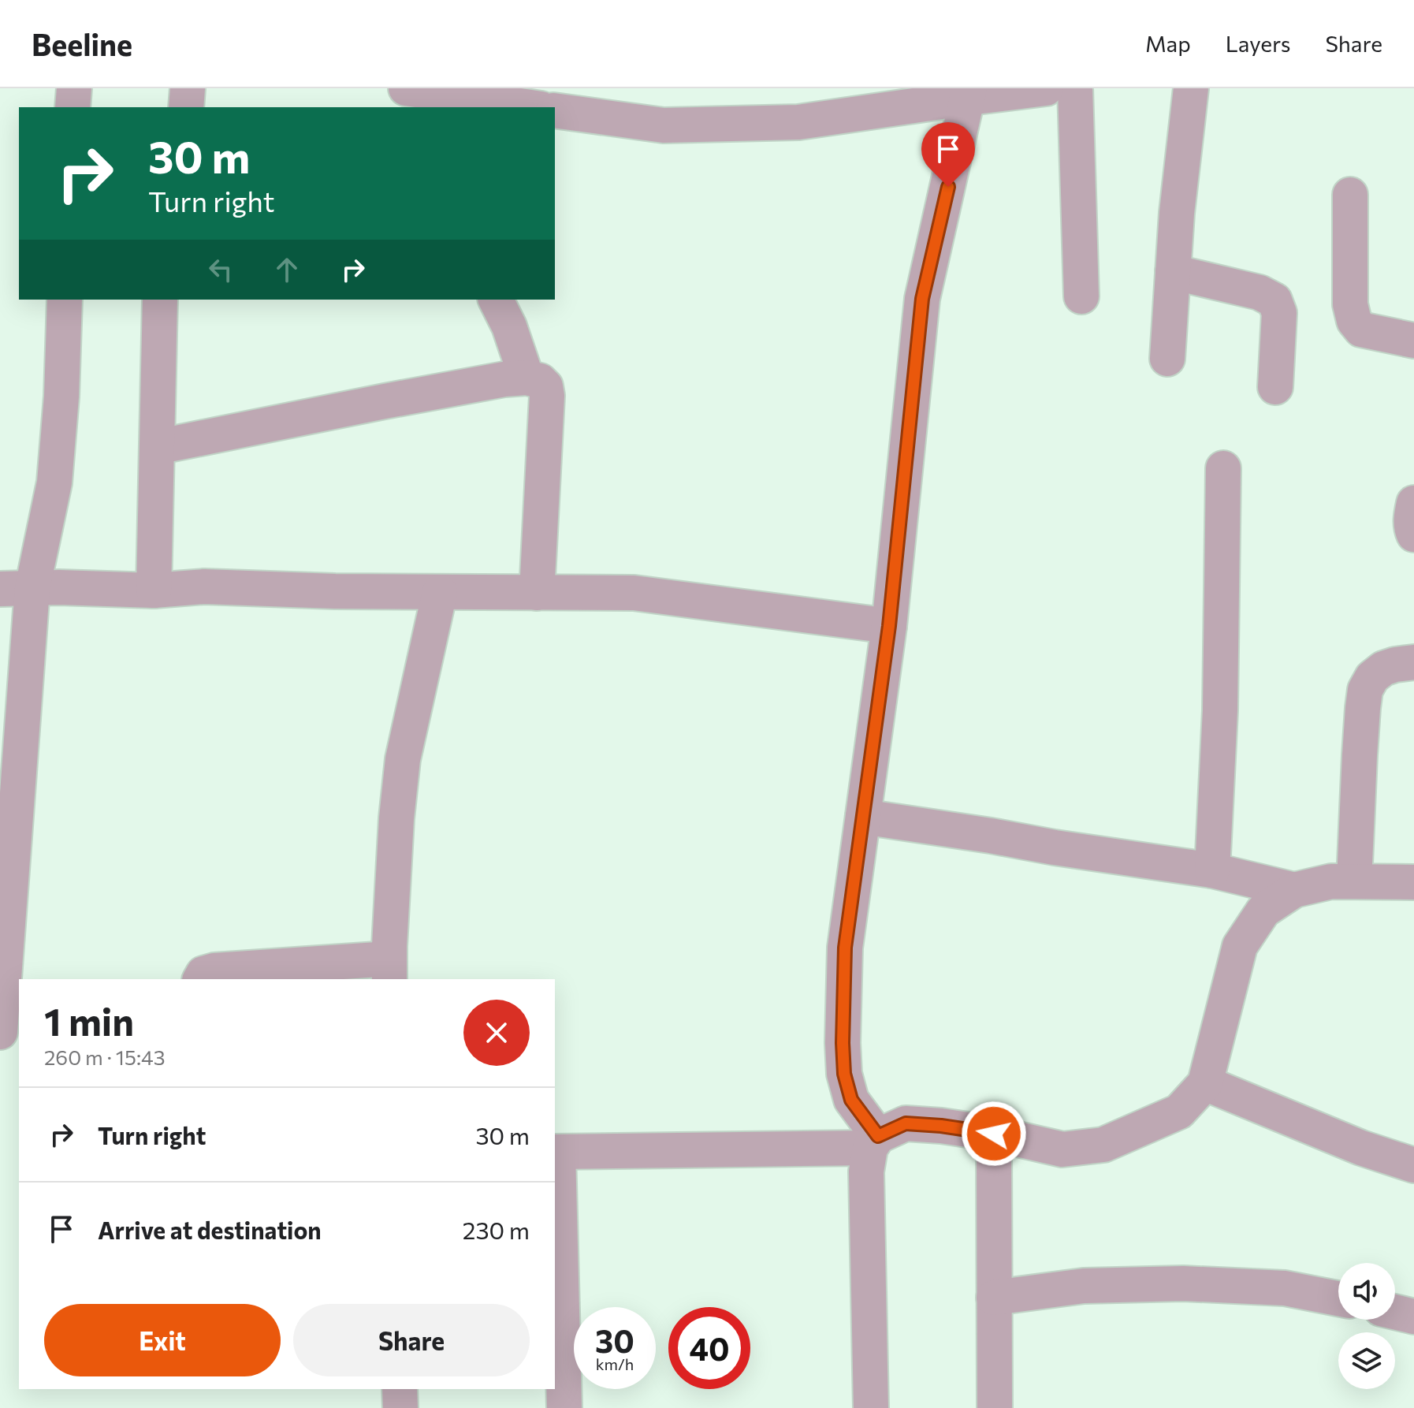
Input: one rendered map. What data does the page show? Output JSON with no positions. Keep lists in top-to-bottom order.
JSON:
{
  "page": {
    "header": "Beeline",
    "nav": ["Map", "Layers", "Share"],
    "turn": ["30 m", "Turn right"],
    "heading": ["1 min", "260 m · 15:43"],
    "list": [
      {
        "name": "Turn right",
        "value": "30 m"
      },
      {
        "name": "Arrive at destination",
        "value": "230 m"
      }
    ],
    "buttons": ["Exit", "Share"],
    "speed": "30 km/h",
    "limit": "40"
  }
}
